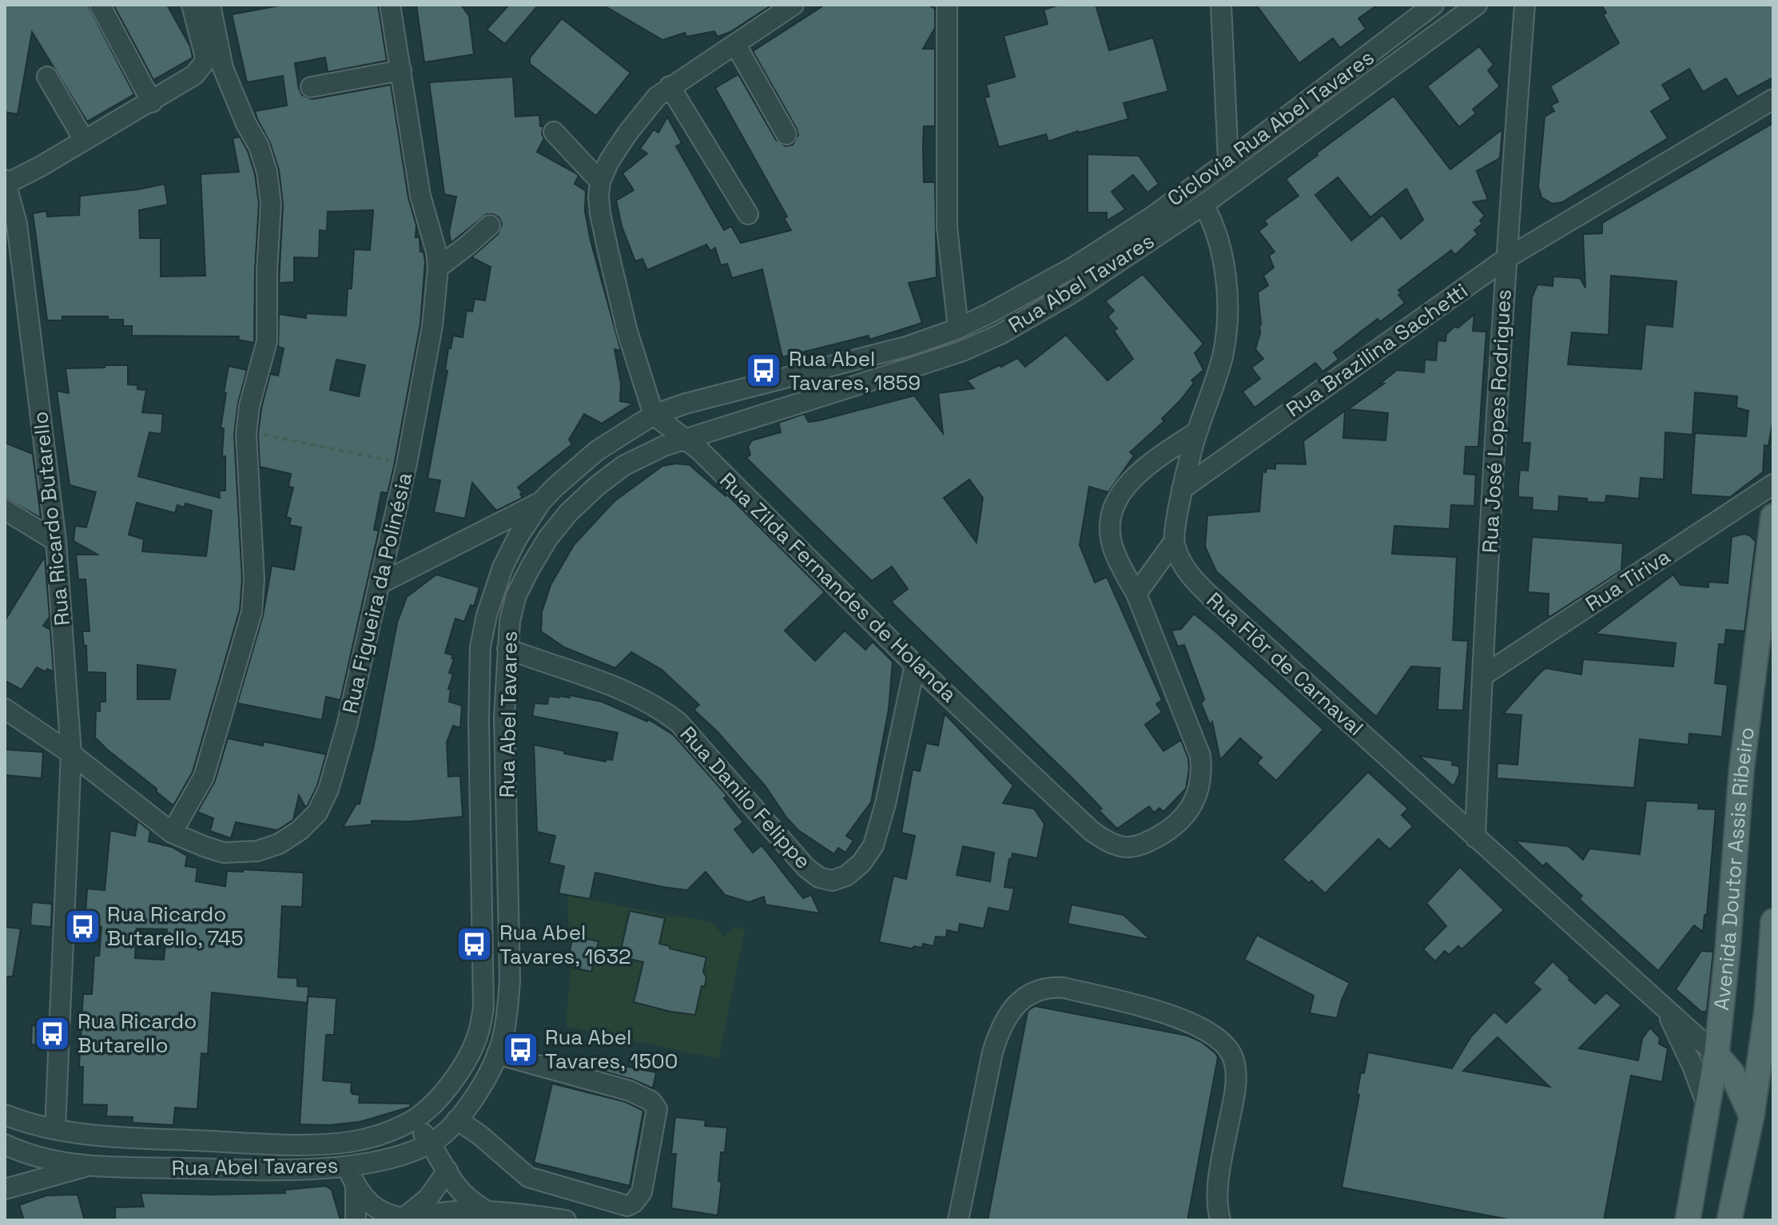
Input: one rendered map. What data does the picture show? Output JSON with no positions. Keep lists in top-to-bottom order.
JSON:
{
  "streets": {
    "main road": ["Avenida Doutor Assis Ribeiro"],
    "street": [
      "Rua Abel Tavares",
      "Rua Brazilina Sachetti",
      "Rua José Lopes Rodrigues",
      "Rua Ricardo Butarello",
      "Rua Tiriva",
      "Rua Zilda Fernandes de Holanda",
      "Rua Figueira da Polinésia",
      "Rua Flôr de Carnaval",
      "Rua Danilo Felippe"
    ]
  },
  "crossings": [
    ["Rua Abel Tavares", "Rua Ricardo Butarello"],
    ["Rua Abel Tavares", "Rua Zilda Fernandes de Holanda"],
    ["Rua Abel Tavares", "Rua Danilo Felippe"],
    ["Rua Brazilina Sachetti", "Rua José Lopes Rodrigues"],
    ["Rua José Lopes Rodrigues", "Rua Tiriva"],
    ["Rua José Lopes Rodrigues", "Rua Flôr de Carnaval"],
    ["Rua Ricardo Butarello", "Rua Figueira da Polinésia"],
    ["Rua Zilda Fernandes de Holanda", "Rua Danilo Felippe"],
    ["Rua Flôr de Carnaval", "Avenida Doutor Assis Ribeiro"]
  ],
  "places": {
    "bus stop": [
      "Rua Abel Tavares, 1859",
      "Rua Ricardo Butarello, 745",
      "Rua Abel Tavares, 1632",
      "Rua Ricardo Butarello",
      "Rua Abel Tavares, 1500"
    ]
  }
}
